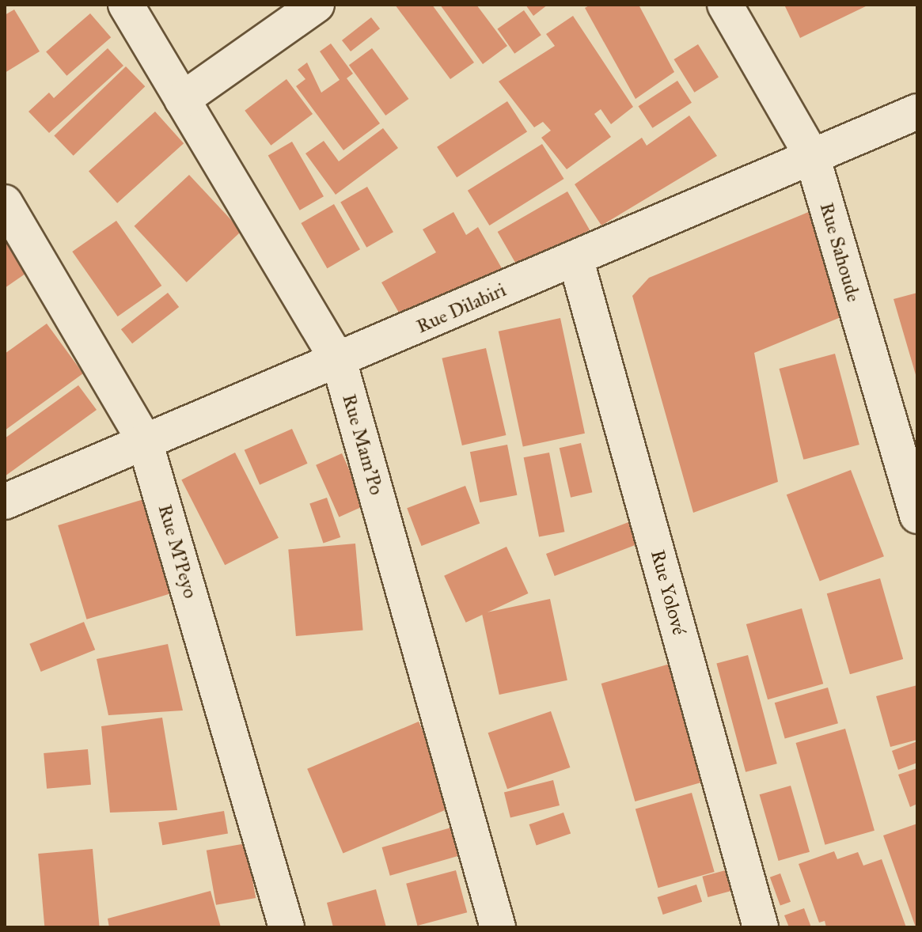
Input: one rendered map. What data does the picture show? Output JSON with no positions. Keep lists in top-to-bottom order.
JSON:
{
  "streets": {
    "street": [
      "Rue Sahoude",
      "Rue Dilabiri",
      "Rue Mam'Po",
      "Rue M'Peyo",
      "Rue Yolové"
    ]
  },
  "crossings": [
    ["Rue Sahoude", "Rue Dilabiri"],
    ["Rue Dilabiri", "Rue Mam'Po"],
    ["Rue Dilabiri", "Rue M'Peyo"],
    ["Rue Dilabiri", "Rue Yolové"]
  ]
}
